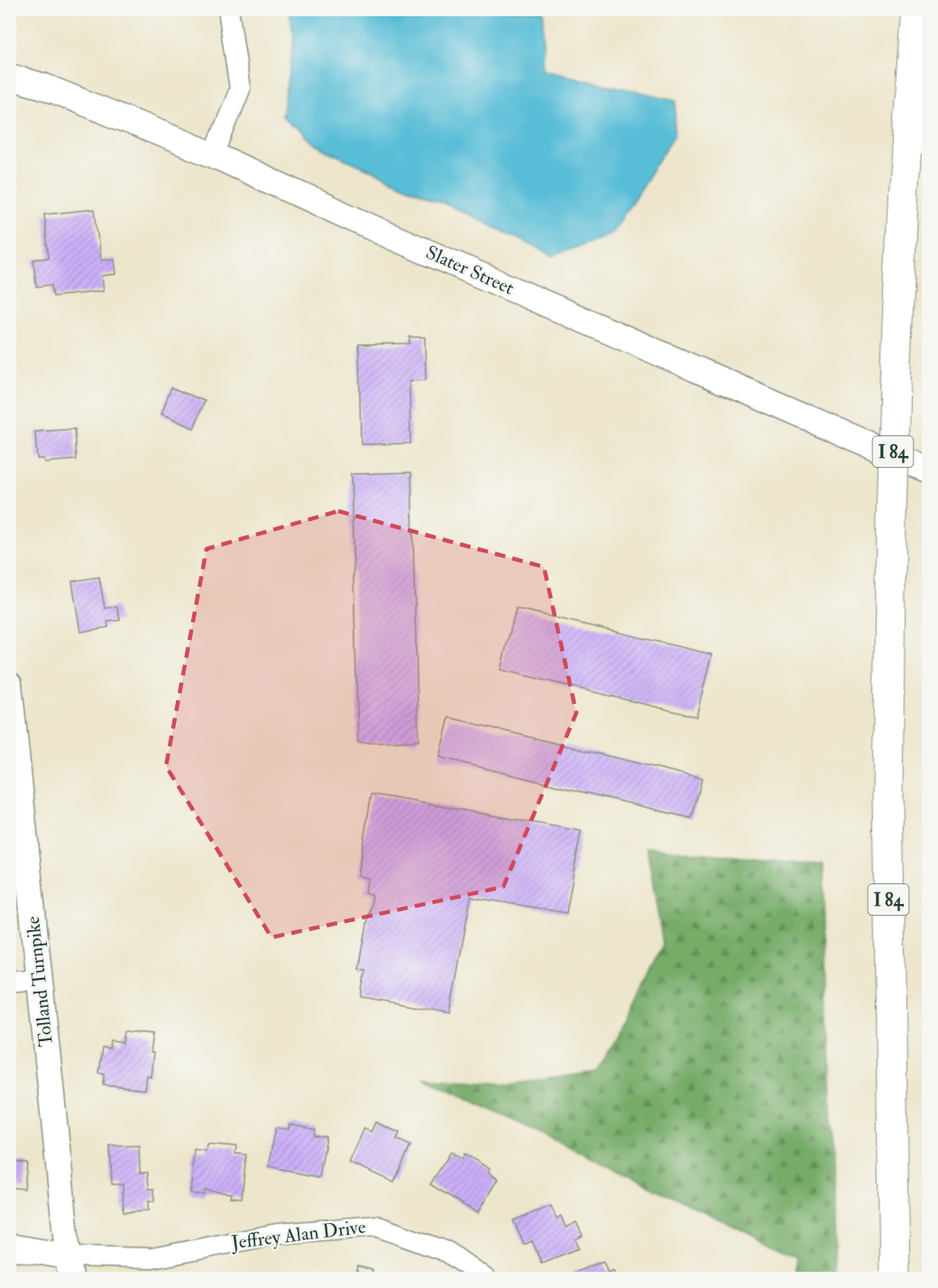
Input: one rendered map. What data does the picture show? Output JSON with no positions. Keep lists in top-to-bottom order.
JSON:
{
  "streets": {
    "highway": ["I 84"],
    "street": ["Slater Street", "Tolland Turnpike", "Jeffrey Alan Drive"]
  },
  "crossings": [
    ["Tolland Turnpike", "Jeffrey Alan Drive"]
  ]
}
